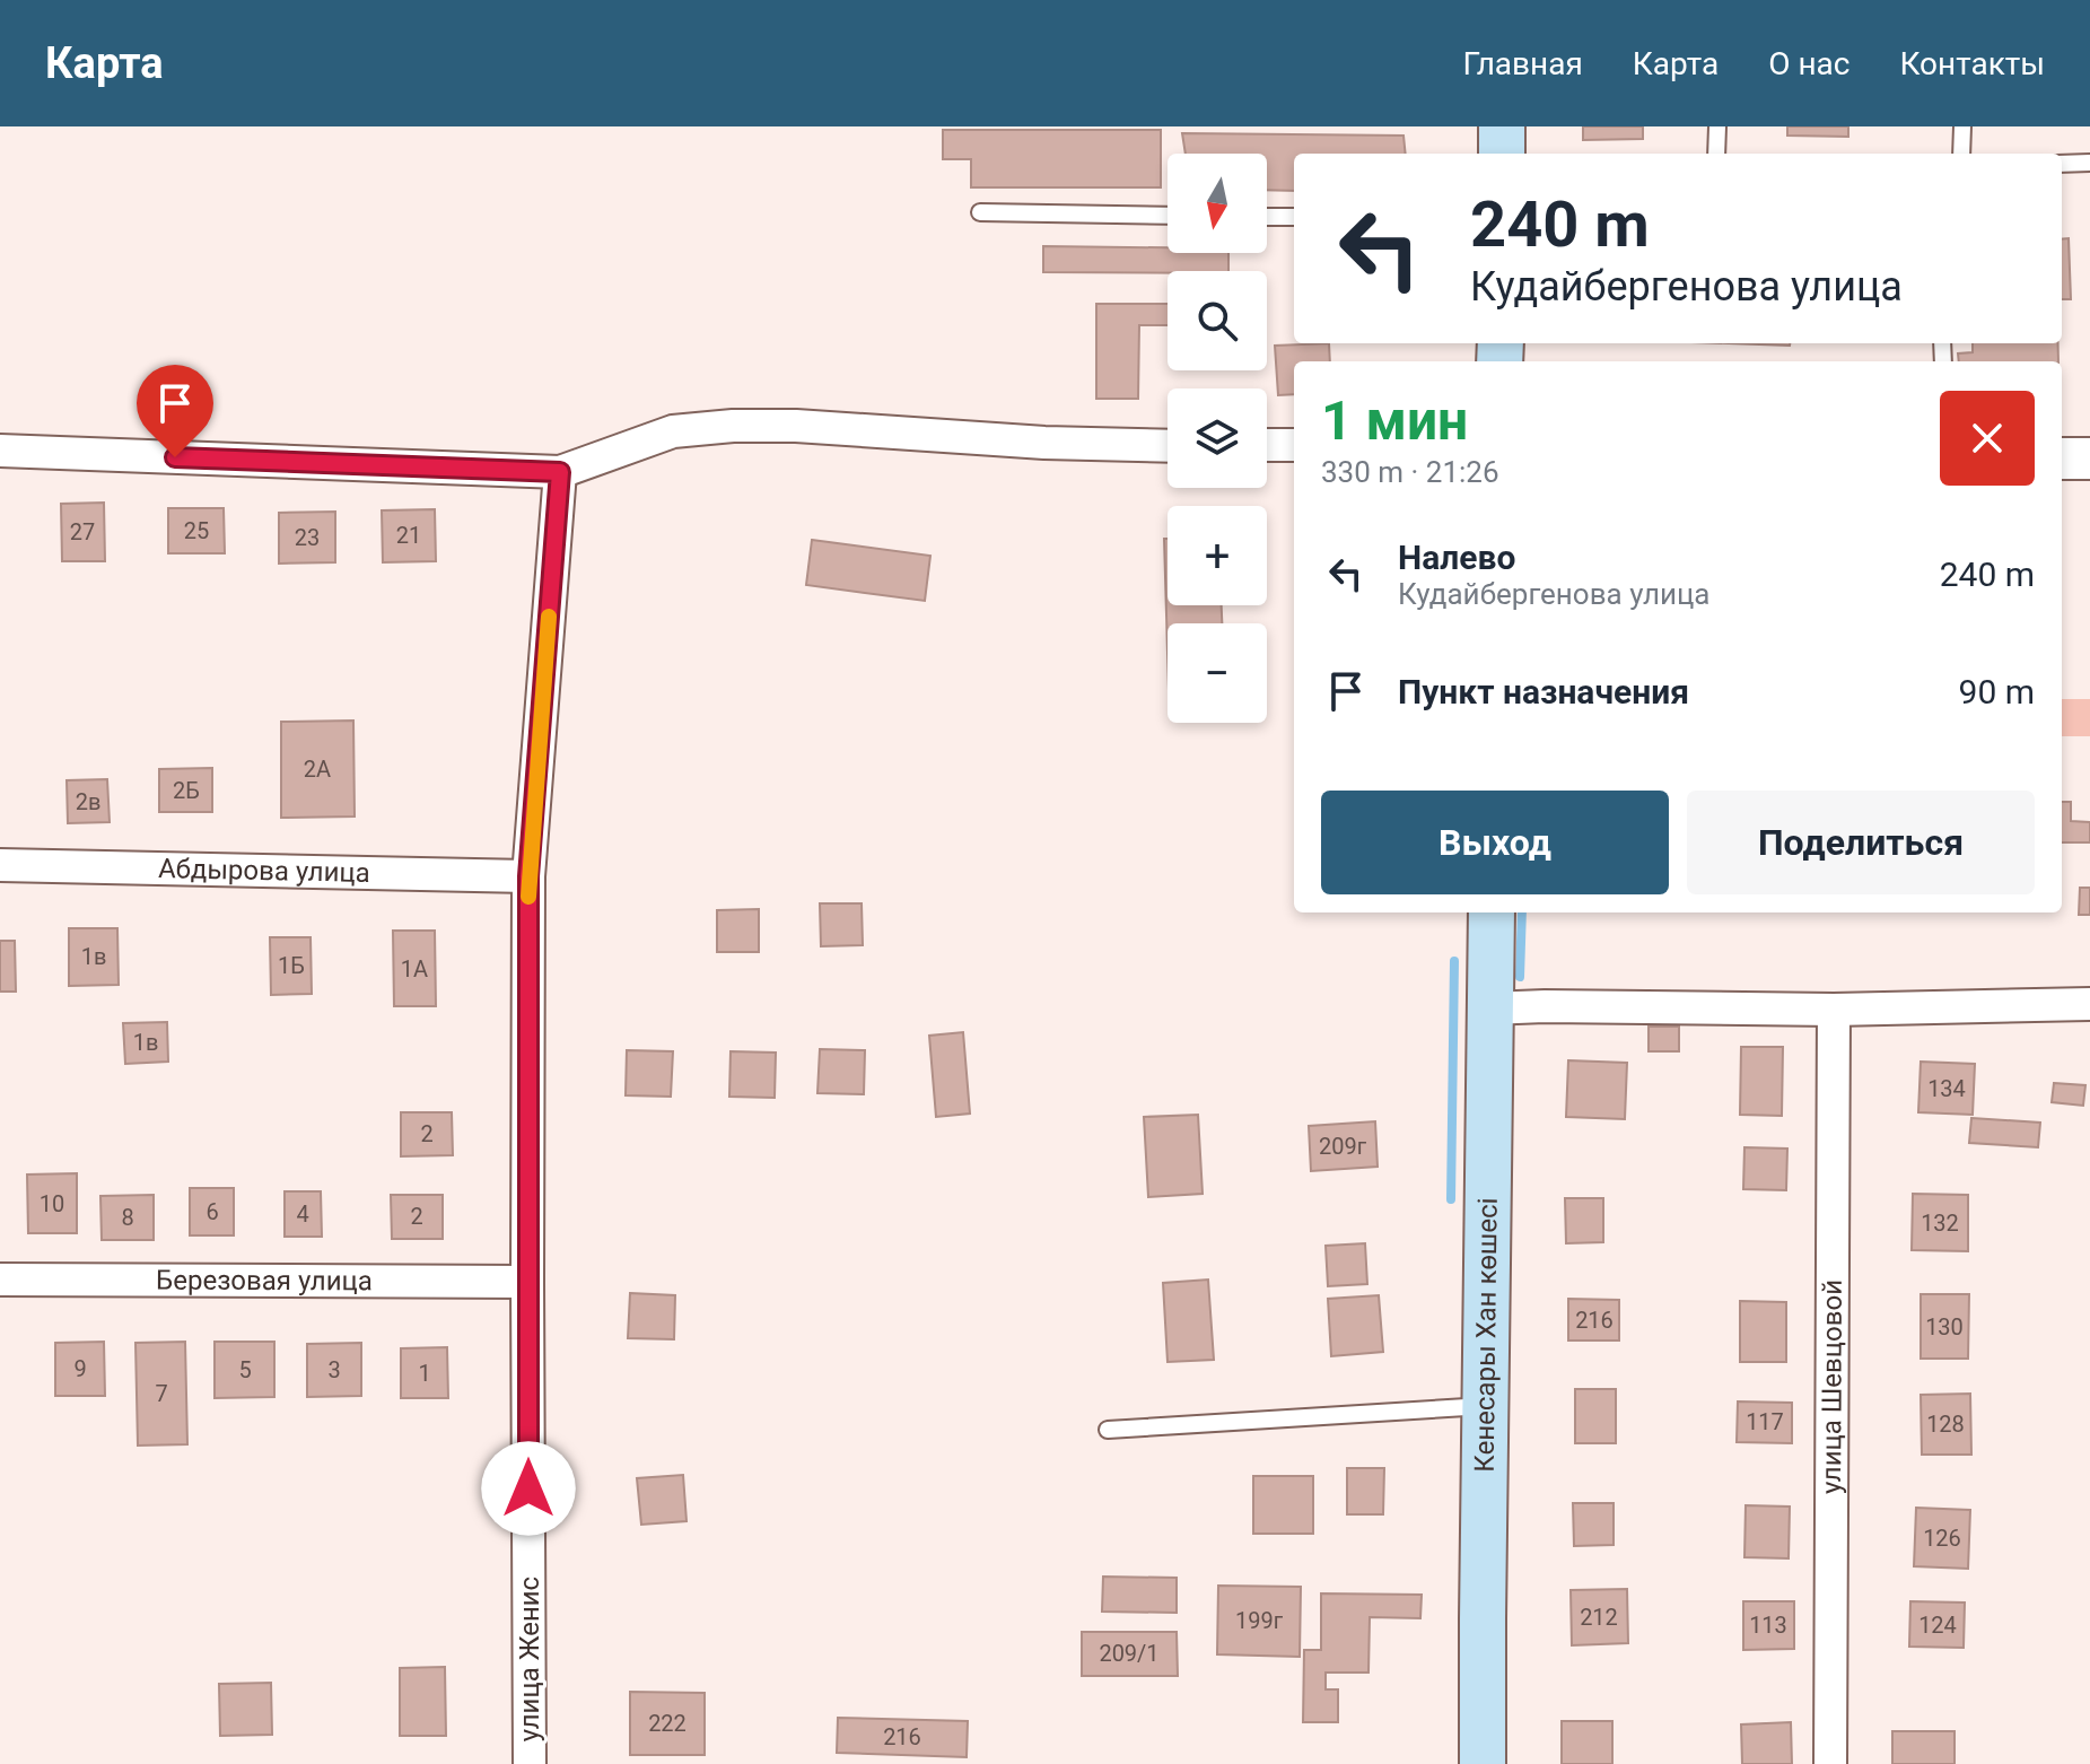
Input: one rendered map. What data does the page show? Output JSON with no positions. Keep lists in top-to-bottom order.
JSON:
{
  "streets": {
    "main road": ["Кенесары Хан көшесі"],
    "street": [
      "Абдырова улица",
      "Березовая улица",
      "улица Шевцовой",
      "улица Женис"
    ]
  },
  "crossings": [
    ["Абдырова улица", "улица Женис"],
    ["Березовая улица", "улица Женис"]
  ],
  "house_numbers": [
    "25",
    "27",
    "21",
    "23",
    "2А",
    "2Б",
    "2в",
    "1в",
    "1Б",
    "1А",
    "1в",
    "134",
    "2",
    "209г",
    "10",
    "6",
    "4",
    "2",
    "8",
    "132",
    "216",
    "130",
    "9",
    "5",
    "3",
    "1",
    "7",
    "117",
    "128",
    "126",
    "212",
    "199г",
    "113",
    "124",
    "209/1",
    "222",
    "216"
  ],
  "north": "bottom",
  "page": {
    "header": "Карта",
    "nav": [
      "Главная",
      "Карта",
      "О нас",
      "Контакты"
    ],
    "map_buttons": ["+", "−"],
    "turn": ["240 m", "Кудайбергенова улица"],
    "heading": ["1 мин", "330 m · 21:26"],
    "list": [
      {
        "name": "Налево",
        "note": "Кудайбергенова улица",
        "value": "240 m"
      },
      {
        "name": "Пункт назначения",
        "value": "90 m"
      }
    ],
    "buttons": ["Выход", "Поделиться"]
  }
}
